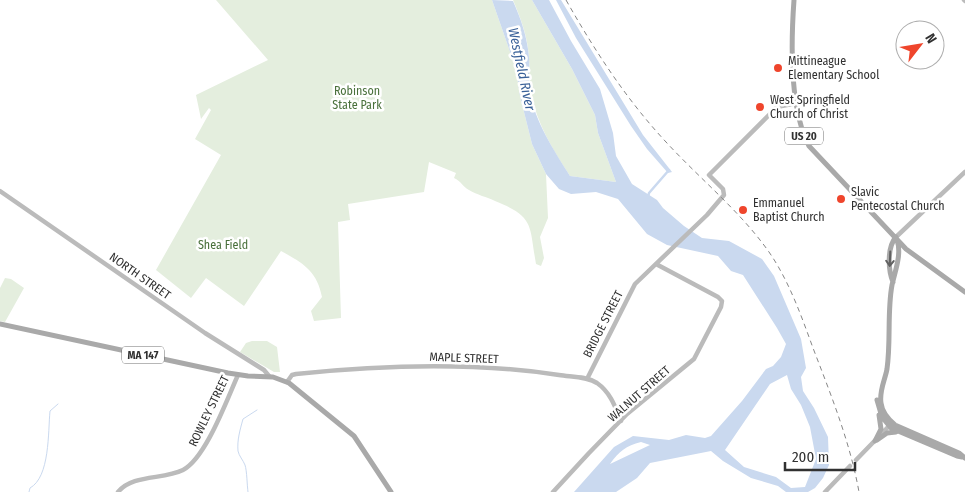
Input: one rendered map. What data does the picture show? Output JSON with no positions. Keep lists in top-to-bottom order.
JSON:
{
  "streets": {
    "main road": [
      "US 20",
      "NORTH STREET",
      "BRIDGE STREET",
      "MA 147",
      "MAPLE STREET",
      "WALNUT STREET",
      "ROWLEY STREET"
    ]
  },
  "crossings": [
    ["US 20", "BRIDGE STREET"],
    ["NORTH STREET", "MA 147"],
    ["BRIDGE STREET", "MAPLE STREET"],
    ["BRIDGE STREET", "WALNUT STREET"],
    ["MA 147", "MAPLE STREET"],
    ["MA 147", "ROWLEY STREET"],
    ["MAPLE STREET", "WALNUT STREET"]
  ],
  "water": ["Westfield River"],
  "parks": ["Robinson State Park", "Shea Field"],
  "places": [
    "Mittineague Elementary School",
    "West Springfield Church of Christ",
    "Slavic Pentecostal Church",
    "Emmanuel Baptist Church"
  ],
  "scale_bar": "200 m",
  "north": "top right"
}
